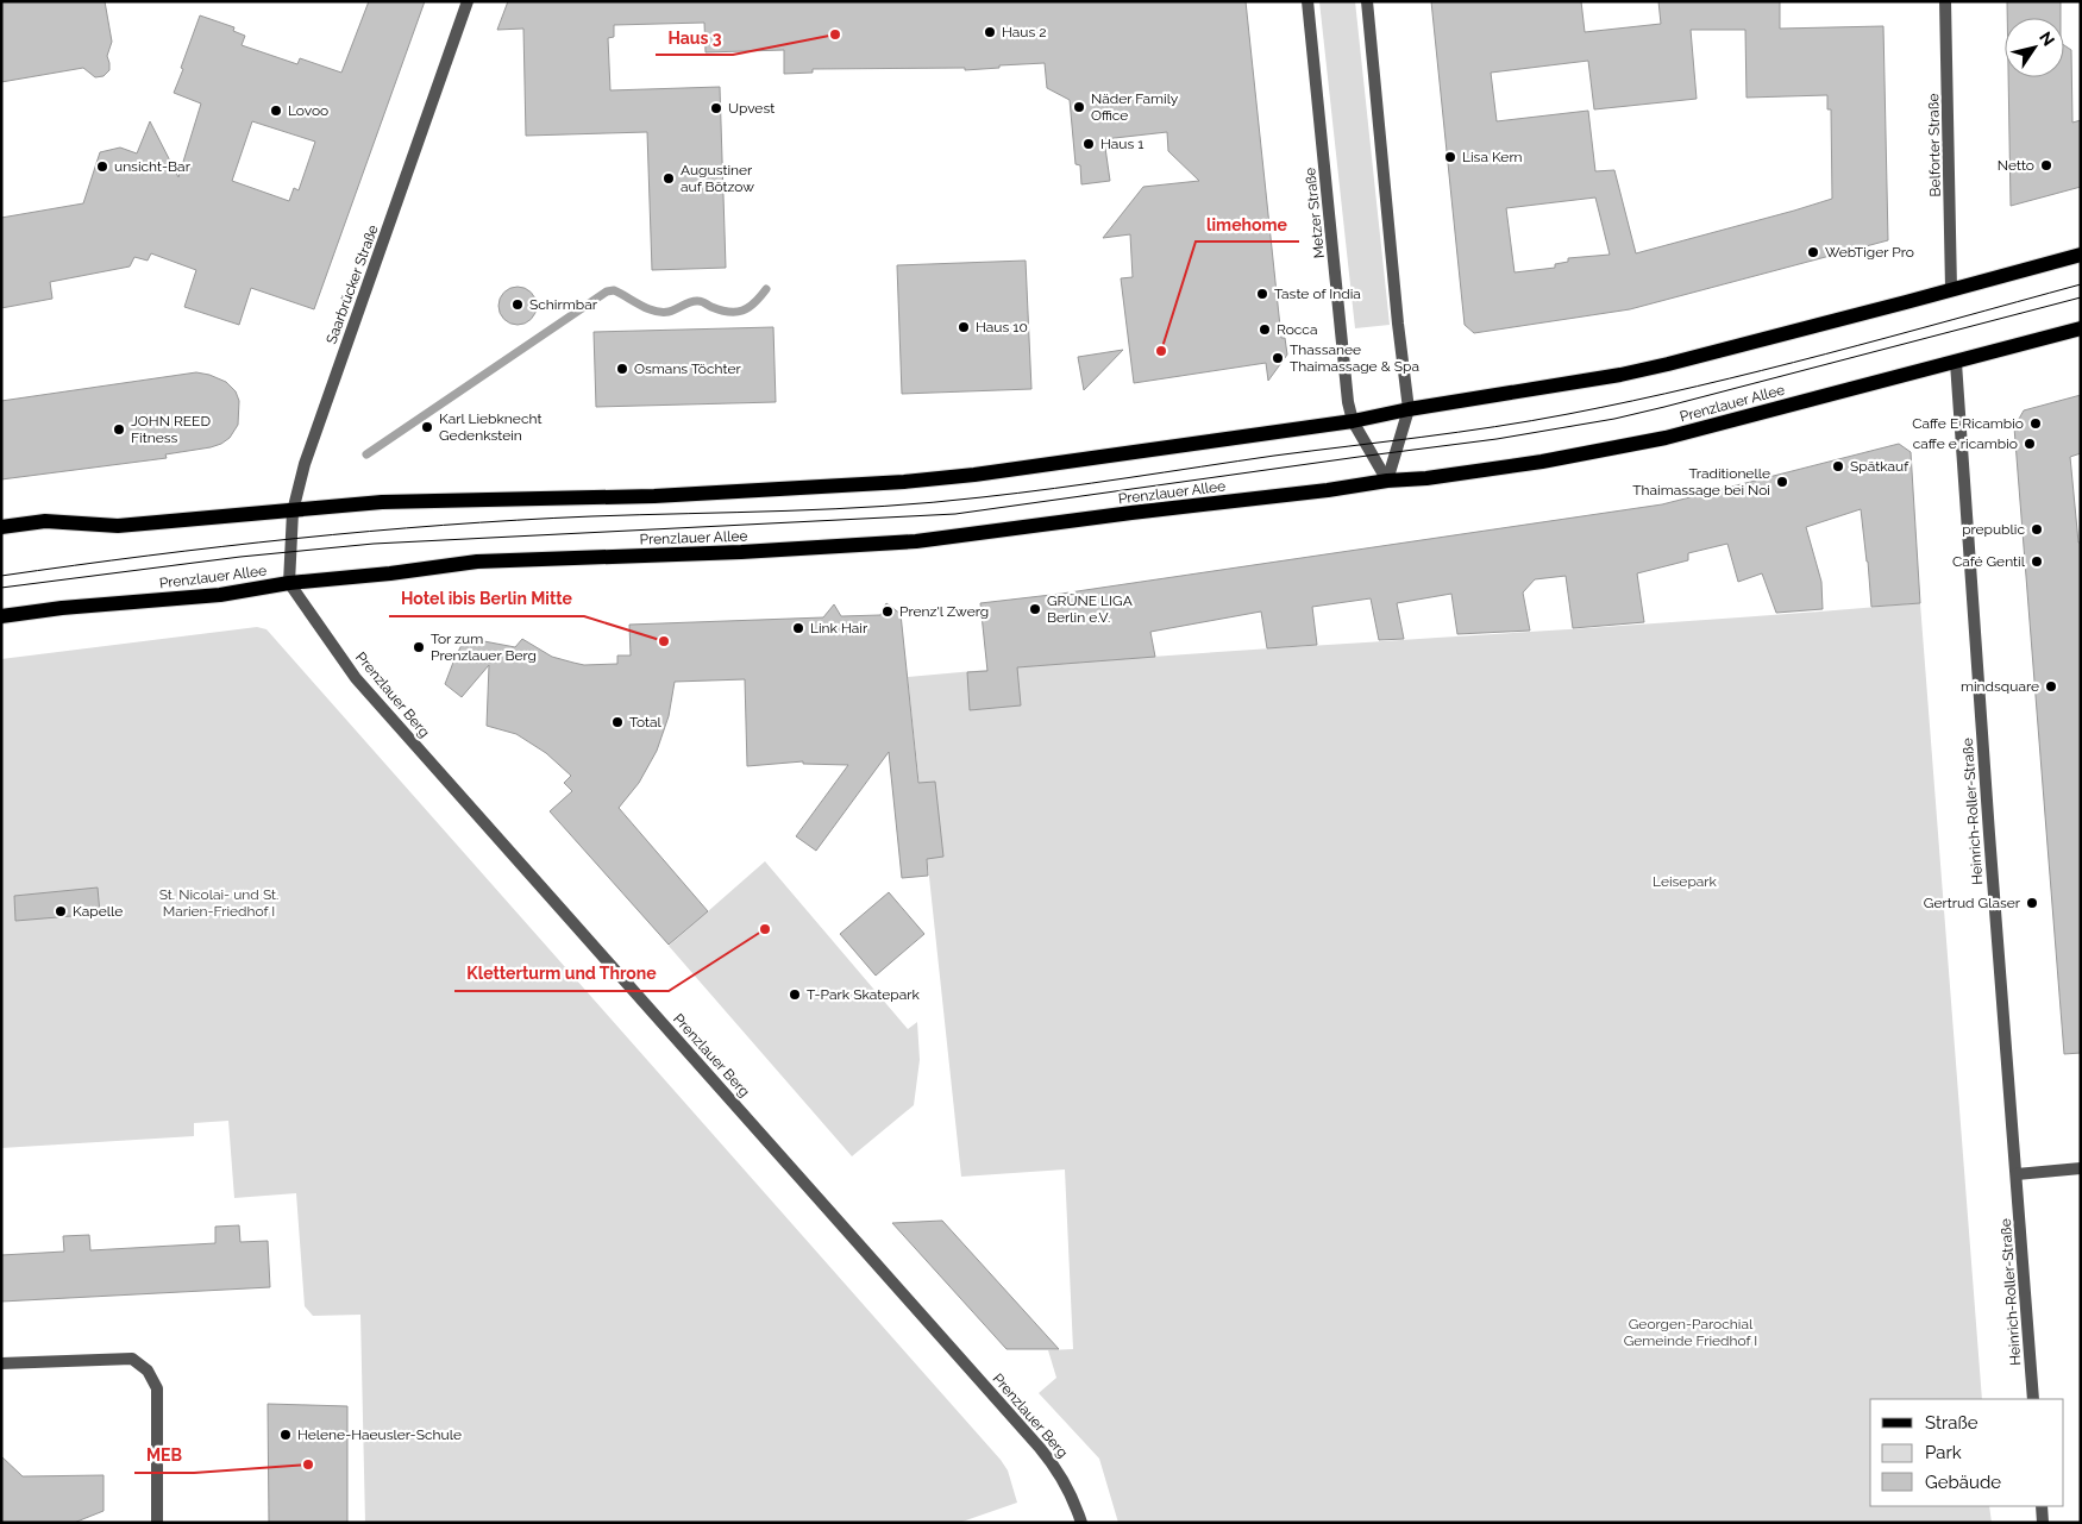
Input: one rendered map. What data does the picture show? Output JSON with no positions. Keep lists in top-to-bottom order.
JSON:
{
  "streets": {
    "main road": ["Prenzlauer Allee"],
    "street": [
      "Belforter Straße",
      "Metzer Straße",
      "Saarbrücker Straße",
      "Prenzlauer Berg",
      "Heinrich-Roller-Straße"
    ]
  },
  "crossings": [
    ["Saarbrücker Straße", "Prenzlauer Allee"],
    ["Saarbrücker Straße", "Prenzlauer Berg"],
    ["Prenzlauer Allee", "Prenzlauer Berg"],
    ["Prenzlauer Allee", "Heinrich-Roller-Straße"]
  ],
  "parks": ["Leisepark", "St. Nicolai- und St. Marien-Friedhof I", "Georgen-Parochial Gemeinde Friedhof I"],
  "places": [
    "Haus 2",
    "Haus 3",
    "Näder Family Office",
    "Upvest",
    "Lovoo",
    "Haus 1",
    "Lisa Kern",
    "Netto",
    "unsicht-Bar",
    "Augustiner auf Bötzow",
    "WebTiger Pro",
    "Taste of India",
    "Schirmbar",
    "Haus 10",
    "Rocca",
    "limehome",
    "Thassanee Thaimassage & Spa",
    "Osmans Töchter",
    "Caffe E Ricambio",
    "Karl Liebknecht Gedenkstein",
    "JOHN REED Fitness",
    "caffe e ricambio",
    "Spätkauf",
    "Traditionelle Thaimassage bei Noi",
    "prepublic",
    "Café Gentil",
    "GRÜNE LIGA Berlin e.V.",
    "Prenz'l Zwerg",
    "Link Hair",
    "Hotel ibis Berlin Mitte",
    "Tor zum Prenzlauer Berg",
    "mindsquare",
    "Total",
    "Gertrud Glaser",
    "Kapelle",
    "Kletterturm und Throne",
    "T-Park Skatepark",
    "Helene-Haeusler-Schule",
    "MEB"
  ],
  "legend": ["Straße", "Park", "Gebäude"],
  "north": "top right"
}
